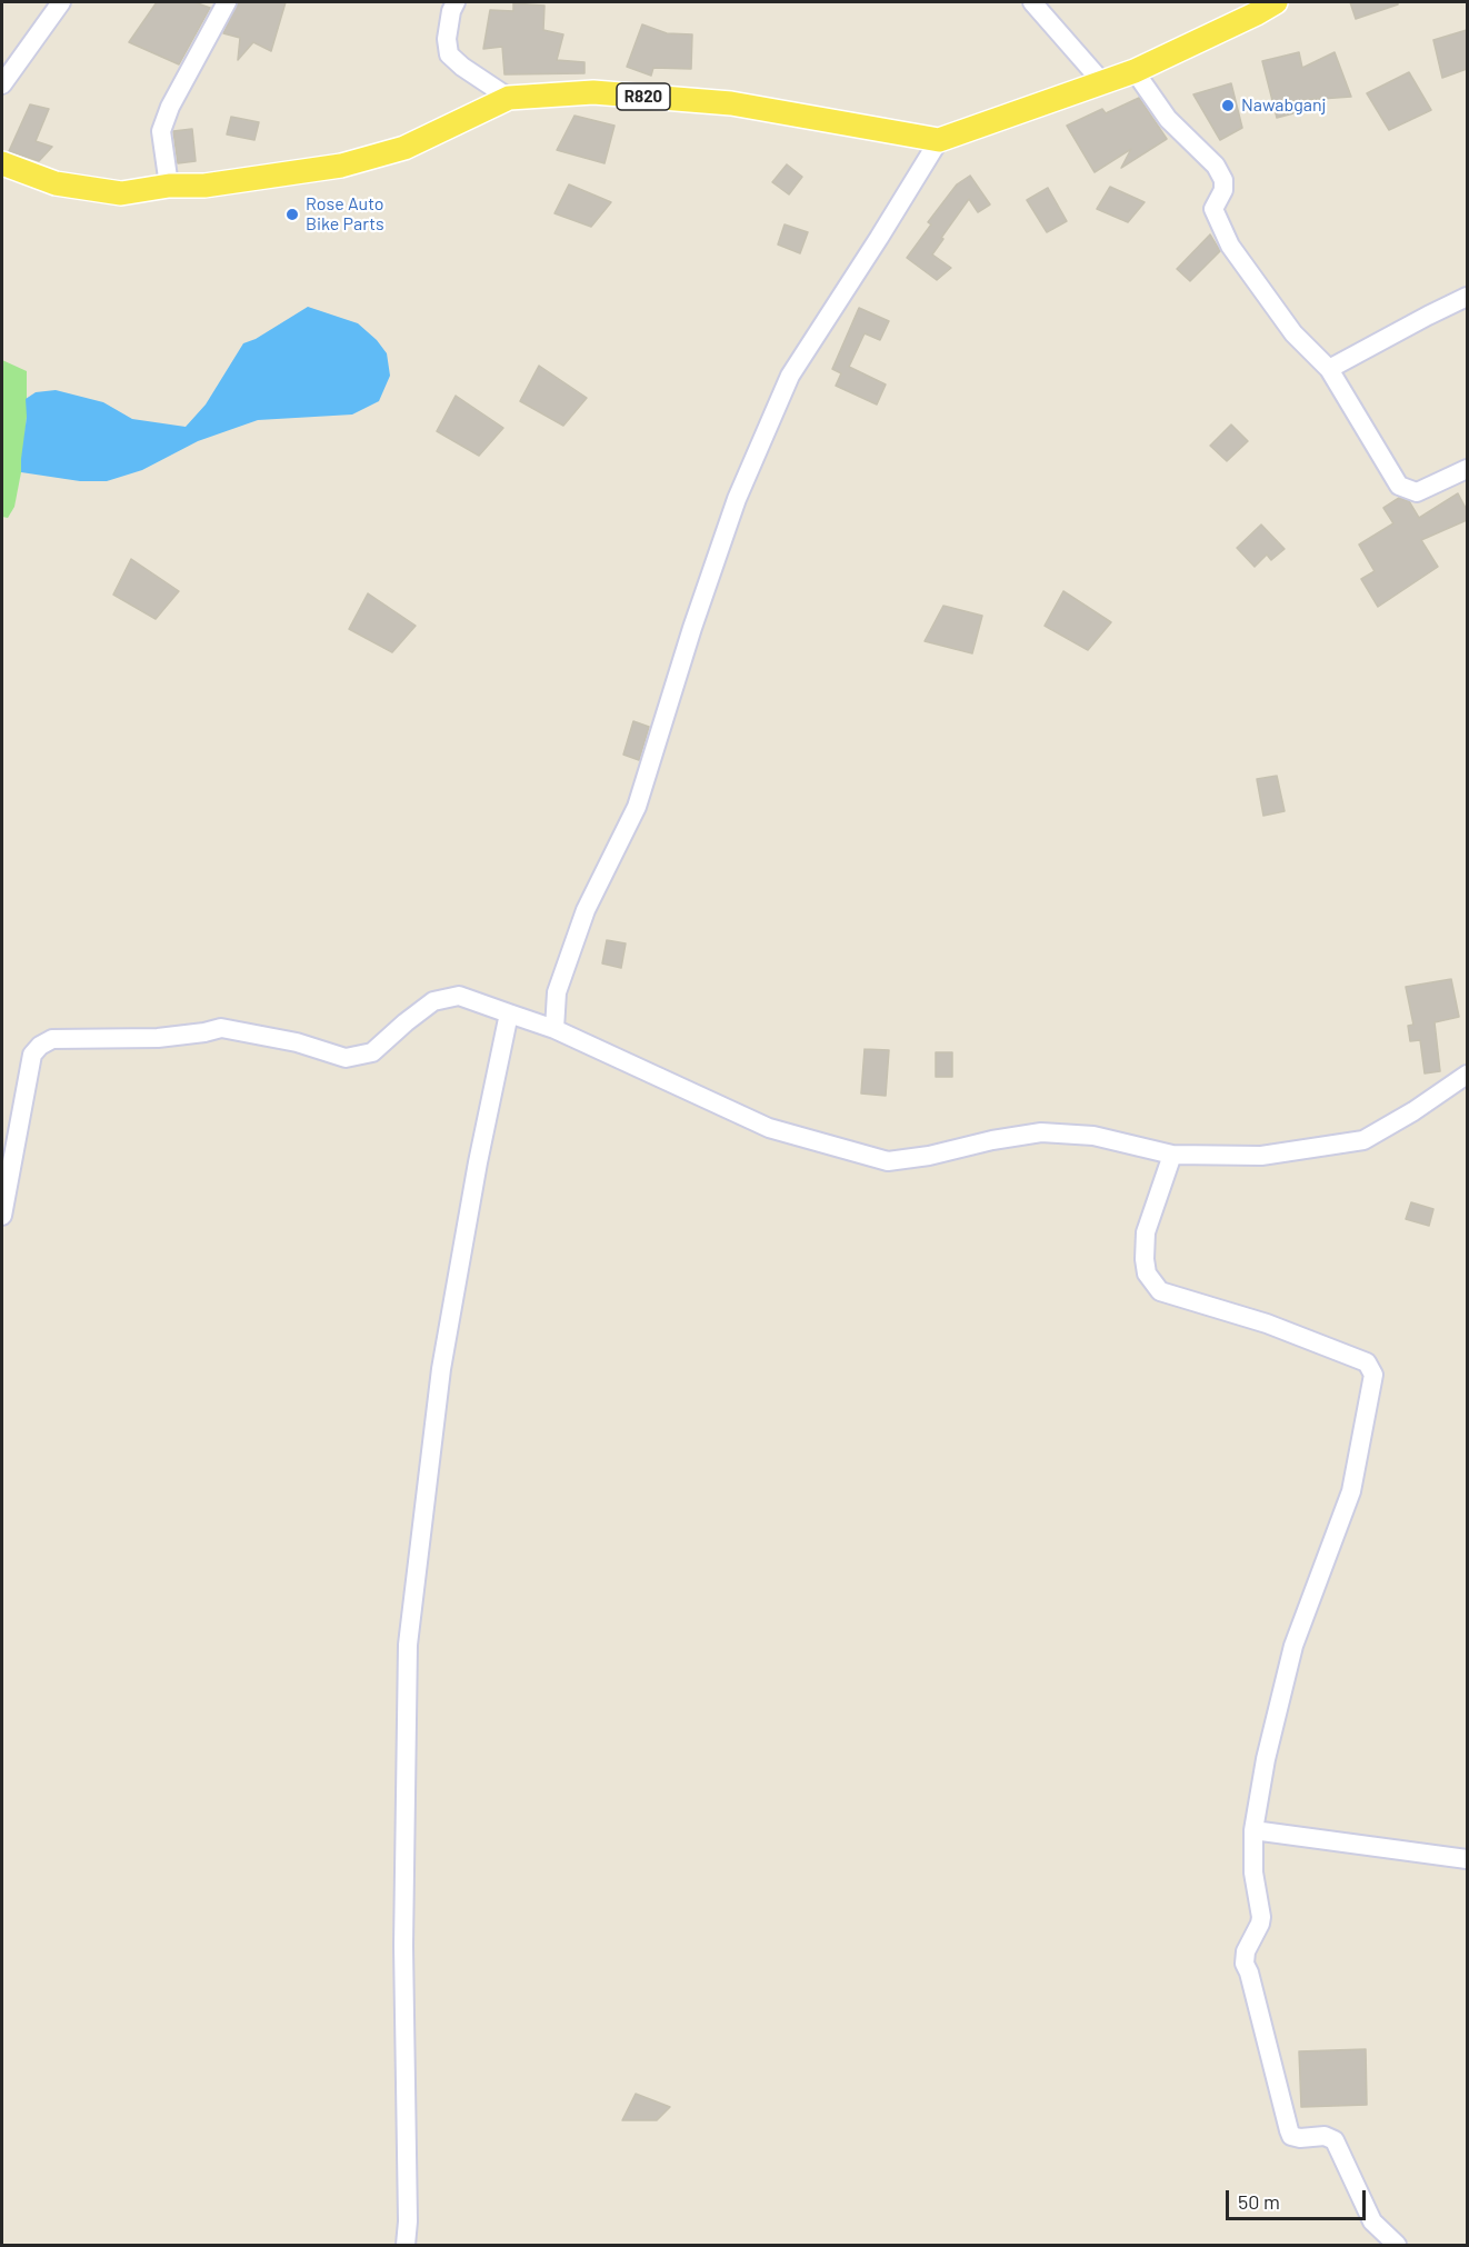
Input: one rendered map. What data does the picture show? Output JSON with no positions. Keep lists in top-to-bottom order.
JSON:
{
  "streets": {
    "main road": ["R820"]
  },
  "places": ["Nawabganj", "Rose Auto Bike Parts"],
  "scale_bar": "50 m"
}
